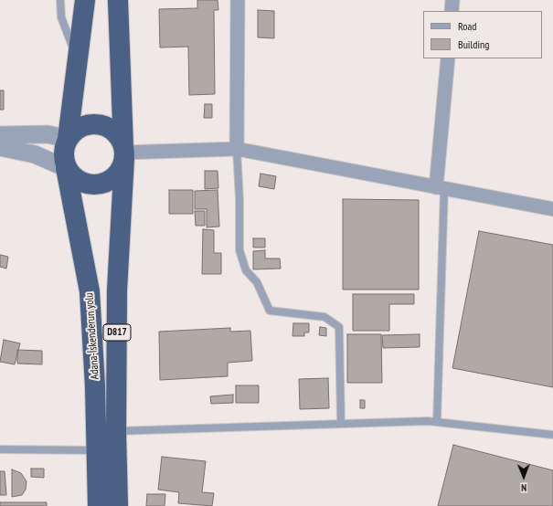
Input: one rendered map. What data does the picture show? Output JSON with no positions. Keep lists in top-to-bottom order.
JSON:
{
  "streets": {
    "highway": ["D817", "Adana-İskenderun yolu"]
  },
  "crossings": [
    ["D817", "Adana-İskenderun yolu"]
  ],
  "legend": ["Road", "Building"],
  "north": "bottom"
}
